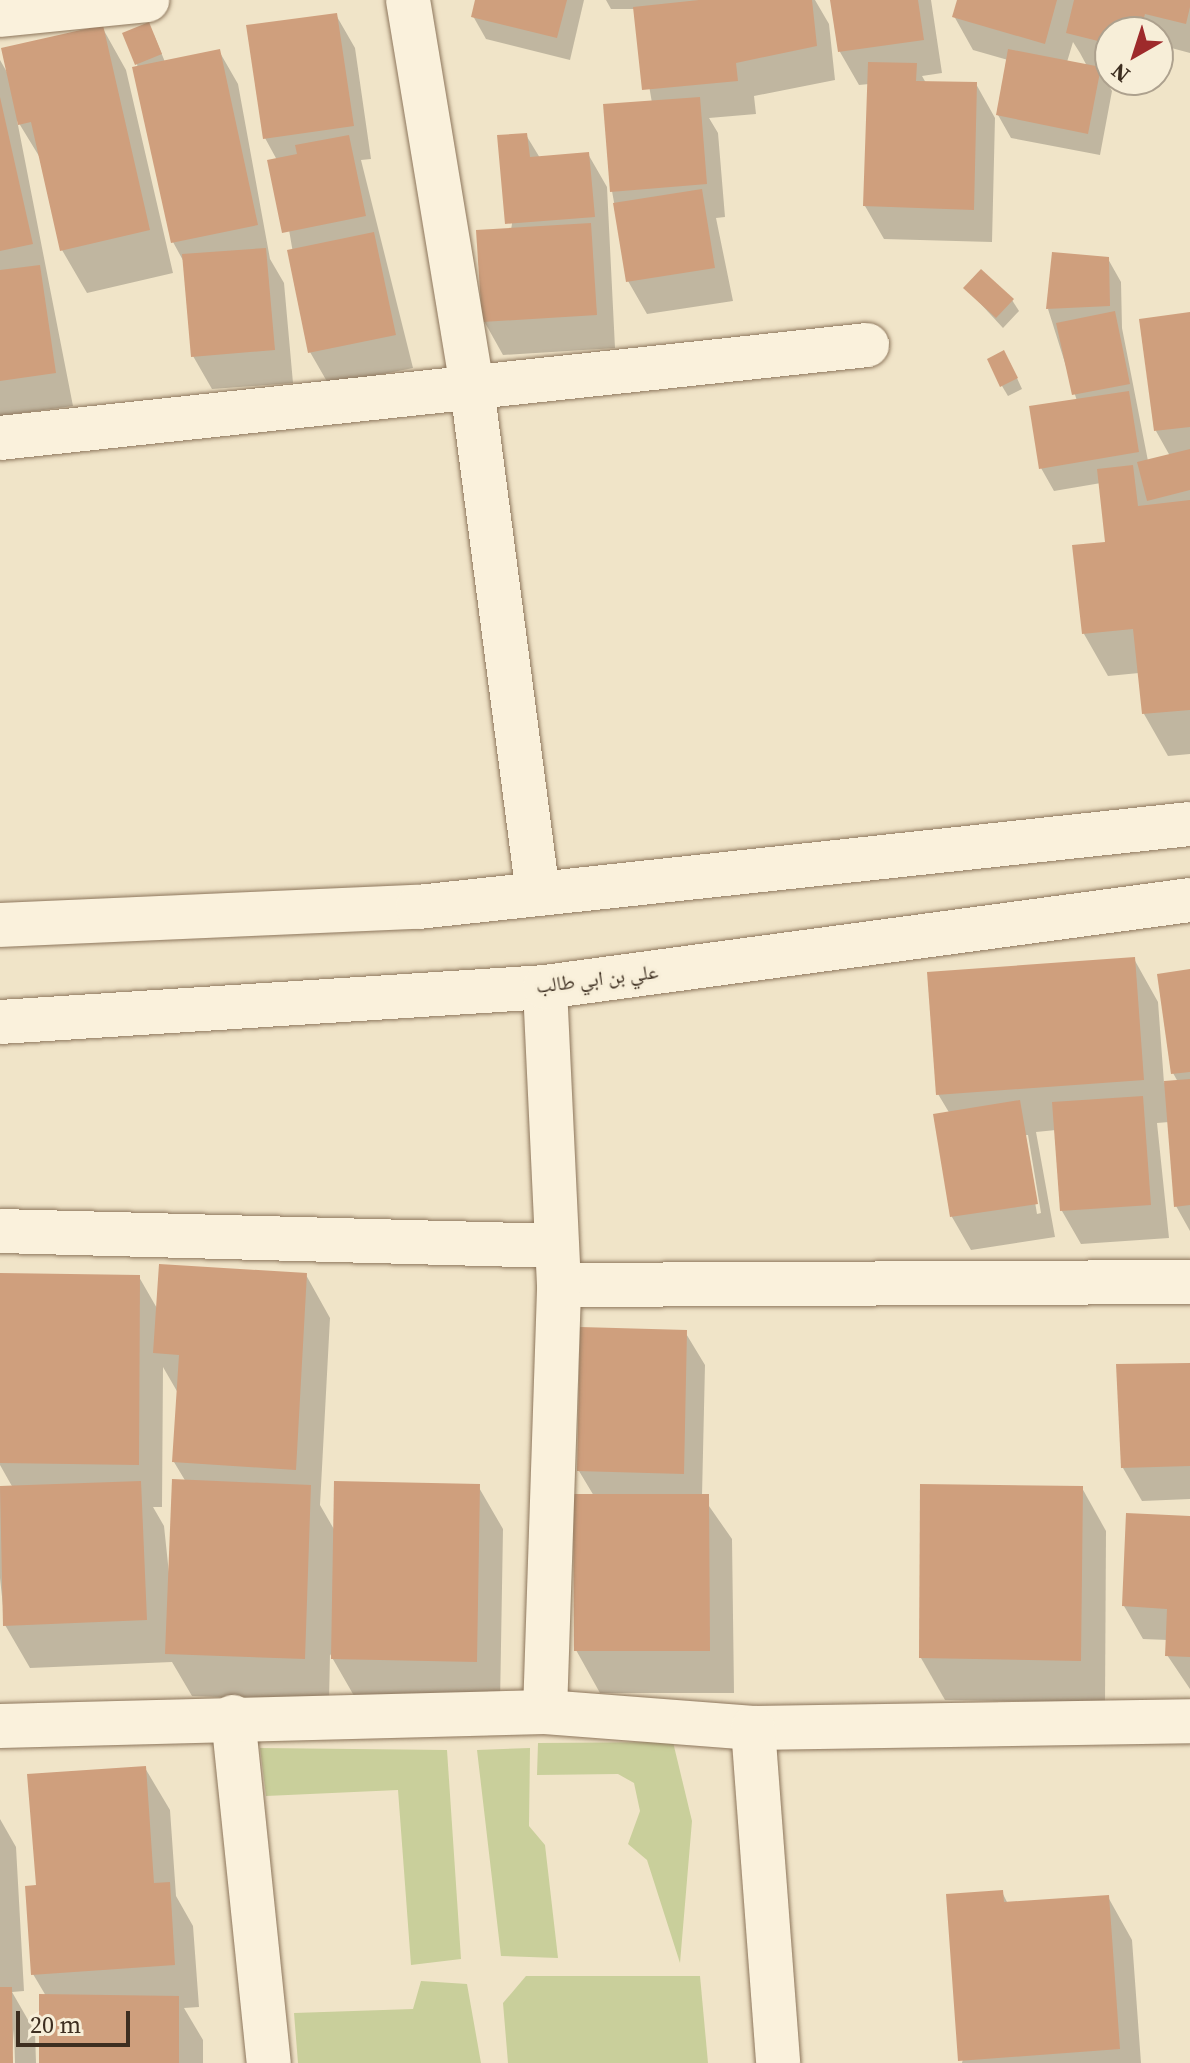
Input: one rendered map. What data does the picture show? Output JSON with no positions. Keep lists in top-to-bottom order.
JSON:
{
  "streets": {
    "street": ["علي بن ابي طالب"]
  },
  "scale_bar": "20 m",
  "north": "bottom left"
}
